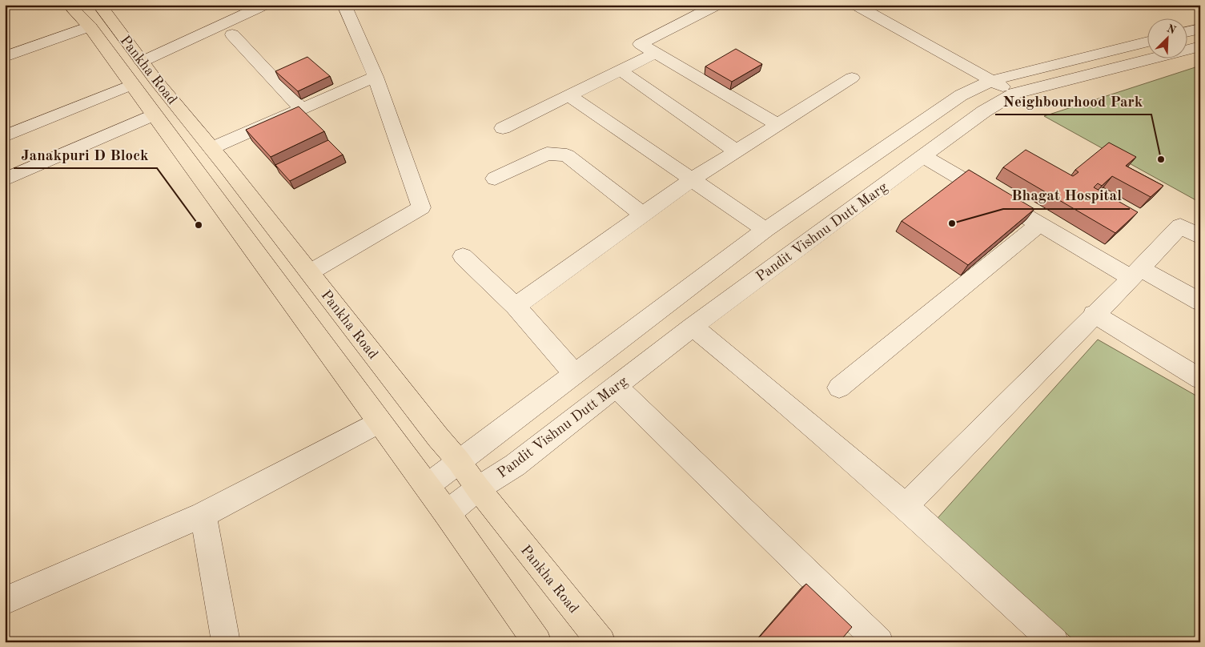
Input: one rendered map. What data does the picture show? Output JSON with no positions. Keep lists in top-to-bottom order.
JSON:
{
  "streets": {
    "main road": ["Pankha Road"],
    "street": ["Pandit Vishnu Dutt Marg"]
  },
  "crossings": [
    ["Pankha Road", "Pandit Vishnu Dutt Marg"]
  ],
  "places": ["Neighbourhood Park", "Bhagat Hospital", "Janakpuri D Block"],
  "north": "top right"
}
